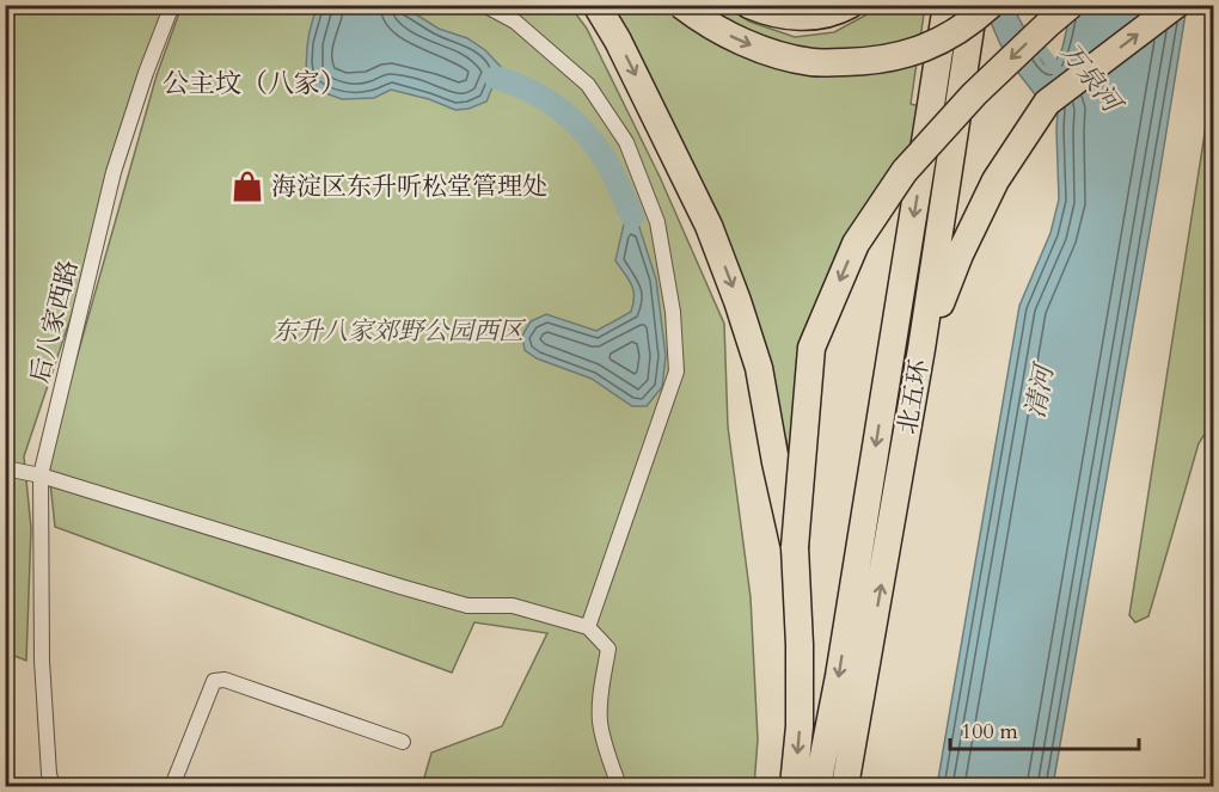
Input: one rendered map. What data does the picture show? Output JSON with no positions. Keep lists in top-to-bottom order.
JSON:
{
  "streets": {
    "highway": ["北五环"],
    "street": ["后八家西路"]
  },
  "districts": ["公主坟（八家）"],
  "water": ["万泉河", "清河"],
  "parks": ["东升八家郊野公园西区"],
  "places": {
    "shop": ["海淀区东升听松堂管理处"]
  },
  "scale_bar": "100 m"
}
